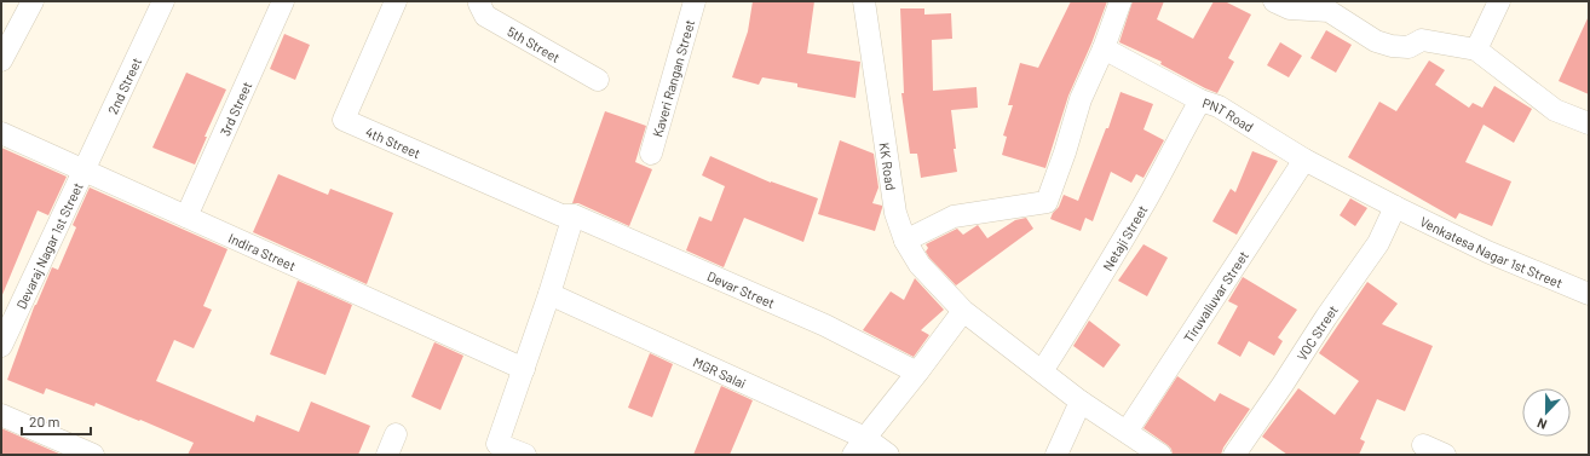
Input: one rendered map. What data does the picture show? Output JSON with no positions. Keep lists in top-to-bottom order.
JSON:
{
  "streets": {
    "street": [
      "5th Street",
      "Kaveri Rangan Street",
      "2nd Street",
      "3rd Street",
      "PNT Road",
      "4th Street",
      "KK Road",
      "Netaji Street",
      "Devaraj Nagar 1st Street",
      "Indira Street",
      "Venkatesa Nagar 1st Street",
      "Devar Street",
      "Tiruvalluvar Street",
      "VOC Street",
      "MGR Salai"
    ]
  },
  "crossings": [
    ["2nd Street", "Devaraj Nagar 1st Street"],
    ["2nd Street", "Indira Street"],
    ["3rd Street", "Indira Street"],
    ["PNT Road", "Netaji Street"],
    ["PNT Road", "Venkatesa Nagar 1st Street"],
    ["PNT Road", "Tiruvalluvar Street"],
    ["PNT Road", "VOC Street"],
    ["4th Street", "Devar Street"],
    ["KK Road", "Netaji Street"],
    ["KK Road", "Tiruvalluvar Street"],
    ["Devaraj Nagar 1st Street", "Indira Street"],
    ["Venkatesa Nagar 1st Street", "VOC Street"]
  ],
  "scale_bar": "20 m",
  "north": "bottom"
}
